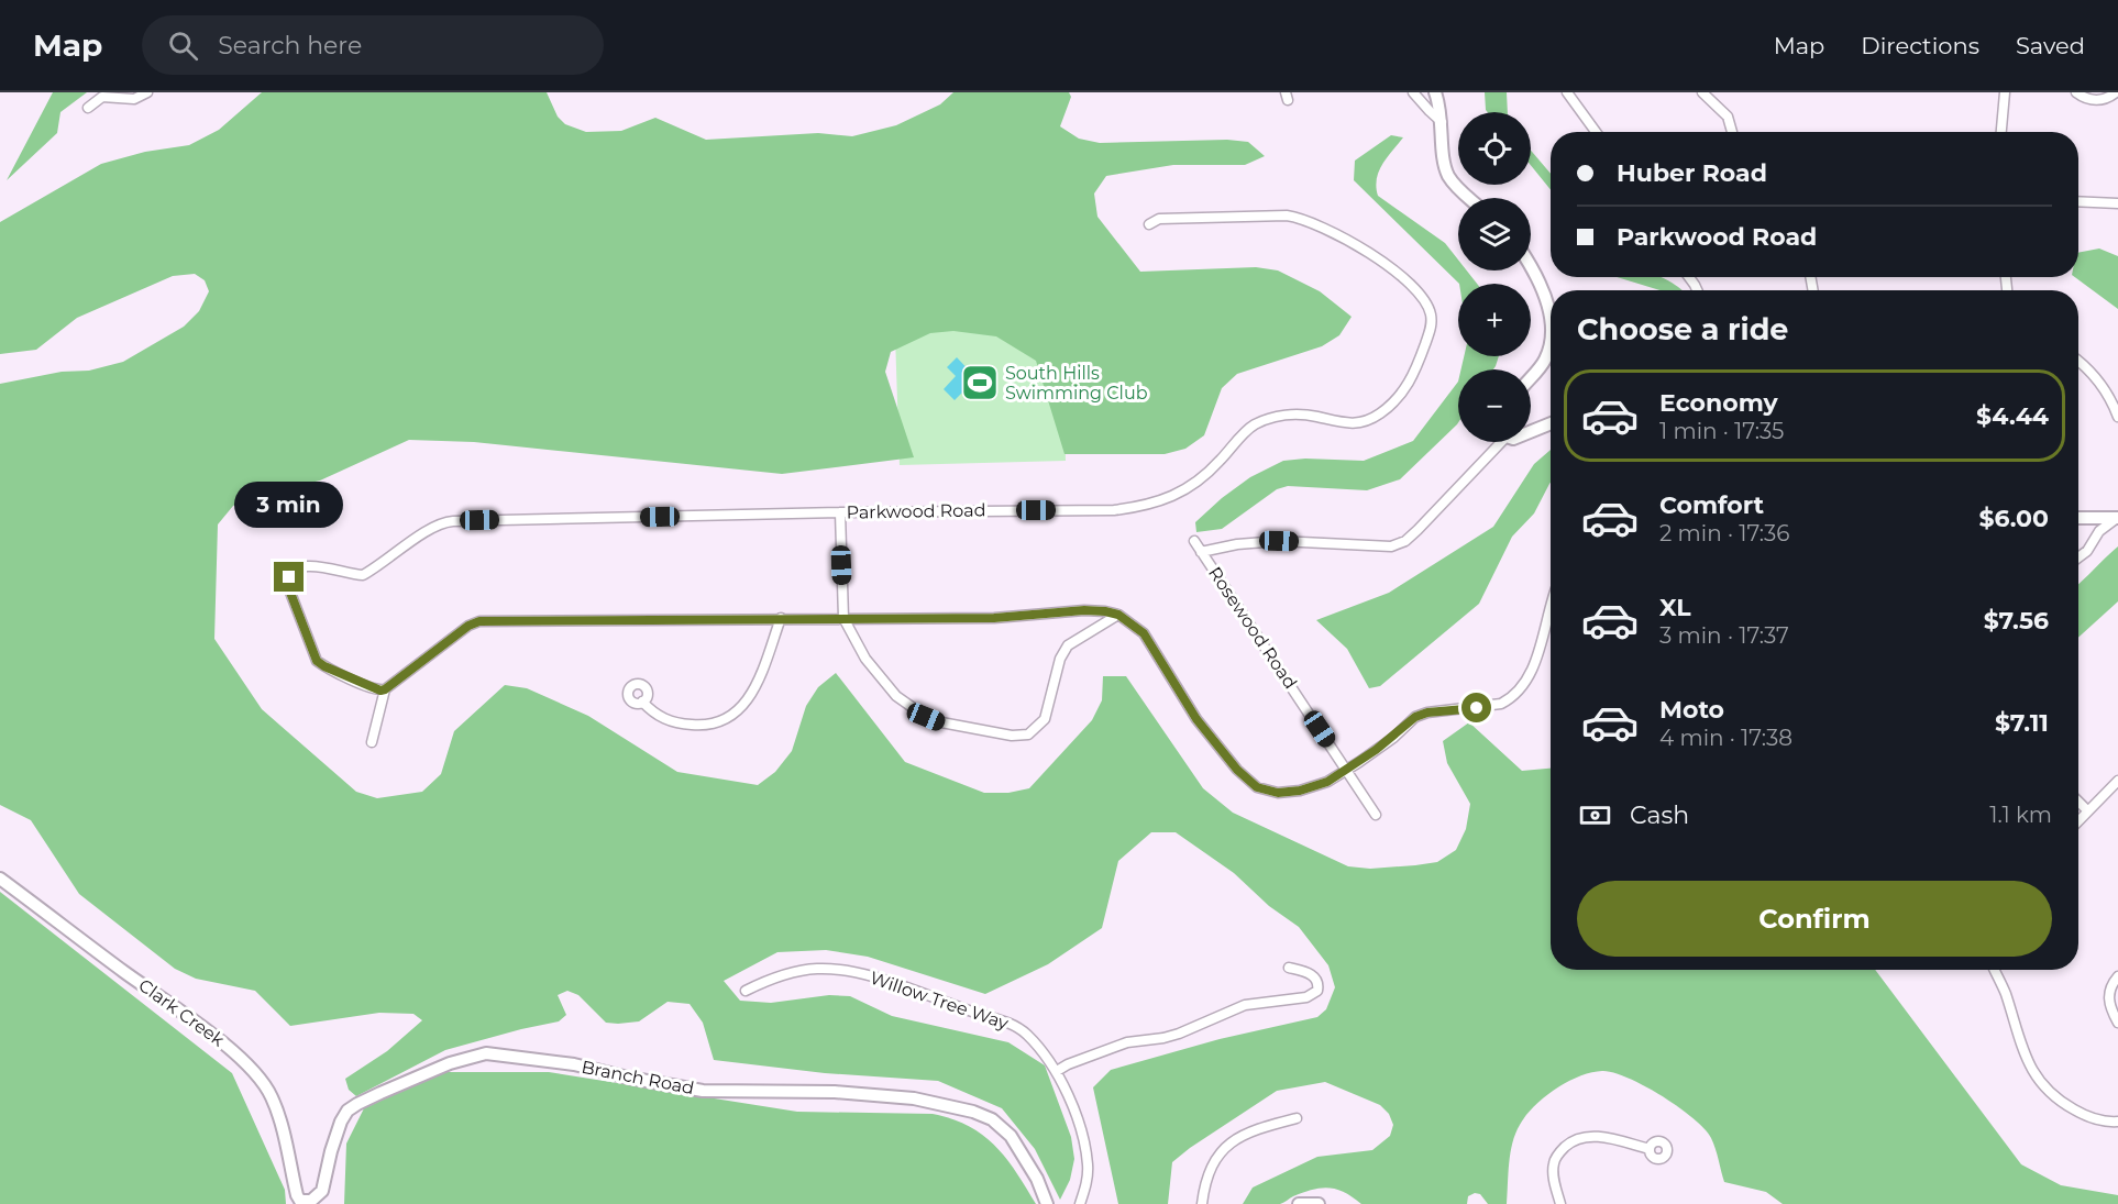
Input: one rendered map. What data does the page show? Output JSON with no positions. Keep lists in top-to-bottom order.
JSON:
{
  "streets": {
    "street": [
      "Parkwood Road",
      "Rosewood Road",
      "Willow Tree Way",
      "Clark Creek",
      "Branch Road"
    ]
  },
  "crossings": [
    ["Clark Creek", "Branch Road"]
  ],
  "places": {
    "sports": ["South Hills Swimming Club"]
  },
  "page": {
    "header": "Map",
    "search": "Search here",
    "nav": ["Map", "Directions", "Saved"],
    "map_buttons": ["+", "−"],
    "banner": ["Huber Road", "Parkwood Road"],
    "heading": "Choose a ride",
    "list": [
      {
        "name": "Economy",
        "note": "1 min · 17:35",
        "value": "$4.44"
      },
      {
        "name": "Comfort",
        "note": "2 min · 17:36",
        "value": "$6.00"
      },
      {
        "name": "XL",
        "note": "3 min · 17:37",
        "value": "$7.56"
      },
      {
        "name": "Moto",
        "note": "4 min · 17:38",
        "value": "$7.11"
      }
    ],
    "bubble": "3 min",
    "pay": ["Cash", "1.1 km"],
    "buttons": "Confirm"
  }
}
